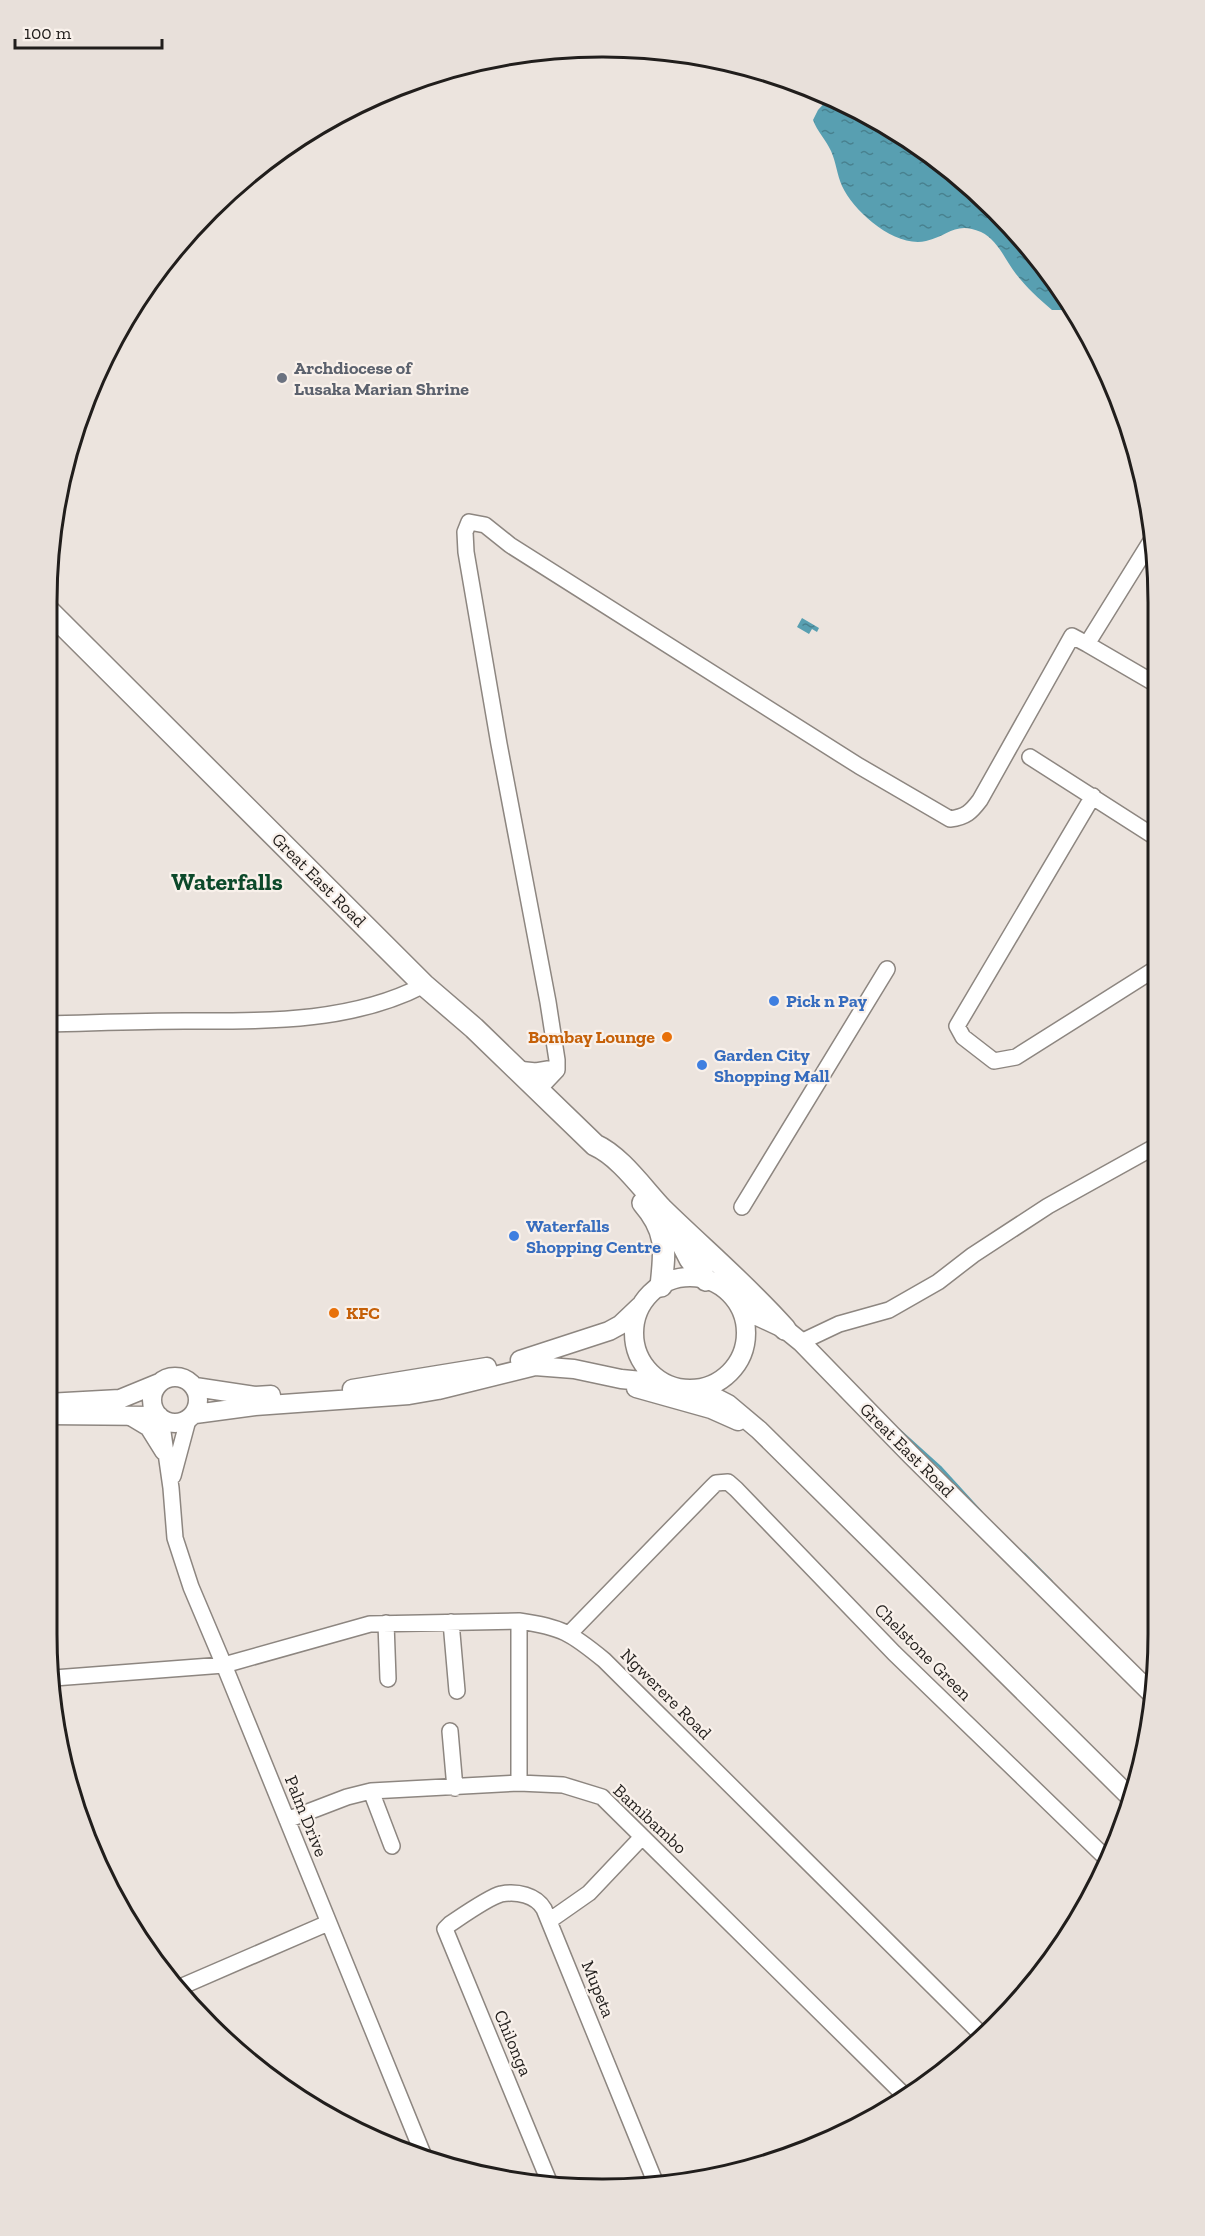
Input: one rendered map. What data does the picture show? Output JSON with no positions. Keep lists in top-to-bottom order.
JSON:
{
  "streets": {
    "highway": ["Great East Road"],
    "street": [
      "Chelstone Green",
      "Ngwerere Road",
      "Palm Drive",
      "Bamibambo",
      "Mupeta",
      "Chilonga"
    ]
  },
  "crossings": [
    ["Chelstone Green", "Ngwerere Road"],
    ["Ngwerere Road", "Palm Drive"],
    ["Palm Drive", "Bamibambo"],
    ["Mupeta", "Chilonga"]
  ],
  "districts": ["Waterfalls"],
  "places": [
    "Archdiocese of Lusaka Marian Shrine",
    "Pick n Pay",
    "Bombay Lounge",
    "Garden City Shopping Mall",
    "Waterfalls Shopping Centre",
    "KFC"
  ],
  "scale_bar": "100 m"
}
